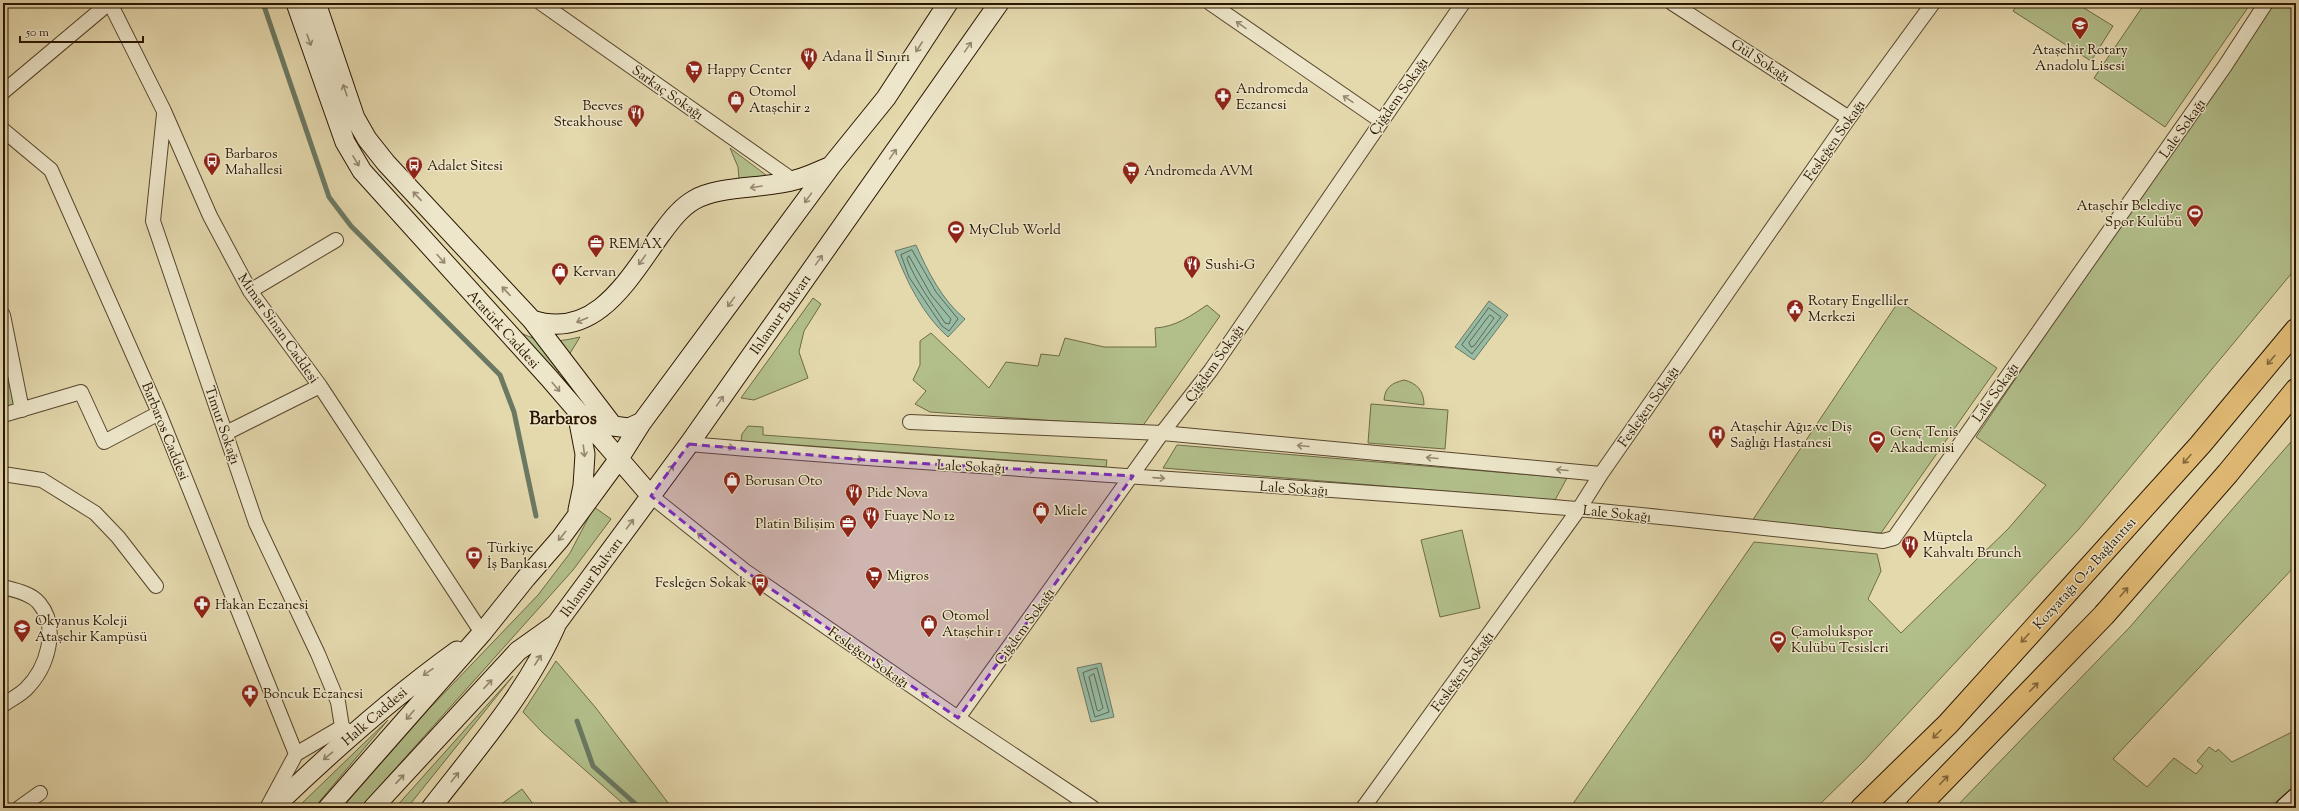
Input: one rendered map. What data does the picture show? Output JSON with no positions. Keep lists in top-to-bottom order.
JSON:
{
  "streets": {
    "highway": ["Kozyatağı O-2 Bağlantısı"],
    "main road": ["Ihlamur Bulvarı", "Atatürk Caddesi", "Halk Caddesi"],
    "street": [
      "Gül Sokağı",
      "Sarkaç Sokağı",
      "Çiğdem Sokağı",
      "Lale Sokağı",
      "Fesleğen Sokağı",
      "Mimar Sinan Caddesi",
      "Timur Sokağı",
      "Barbaros Caddesi"
    ]
  },
  "crossings": [
    ["Gül Sokağı", "Fesleğen Sokağı"],
    ["Çiğdem Sokağı", "Lale Sokağı"],
    ["Çiğdem Sokağı", "Fesleğen Sokağı"],
    ["Lale Sokağı", "Fesleğen Sokağı"],
    ["Lale Sokağı", "Ihlamur Bulvarı"],
    ["Fesleğen Sokağı", "Ihlamur Bulvarı"],
    ["Fesleğen Sokağı", "Atatürk Caddesi"],
    ["Ihlamur Bulvarı", "Atatürk Caddesi"],
    ["Mimar Sinan Caddesi", "Timur Sokağı"],
    ["Mimar Sinan Caddesi", "Halk Caddesi"],
    ["Timur Sokağı", "Halk Caddesi"]
  ],
  "districts": ["Barbaros"],
  "places": {
    "school or university": ["Ataşehir Rotary Anadolu Lisesi", "Okyanus Koleji Ataşehir Kampüsü"],
    "restaurant": [
      "Adana İl Sınırı",
      "Beeves Steakhouse",
      "Sushi-G",
      "Pide Nova",
      "Fuaye No 12",
      "Müptela Kahvaltı Brunch"
    ],
    "supermarket": ["Happy Center", "Andromeda AVM", "Migros"],
    "pharmacy": ["Andromeda Eczanesi", "Hakan Eczanesi", "Boncuk Eczanesi"],
    "shop": [
      "Otomol Ataşehir 2",
      "Kervan",
      "Borusan Oto",
      "Miele",
      "Otomol Ataşehir 1"
    ],
    "bus stop": ["Barbaros Mahallesi", "Adalet Sitesi", "Fesleğen Sokak"],
    "sports": [
      "Ataşehir Belediye Spor Kulübü",
      "MyClub World",
      "Genç Tenis Akademisi",
      "Çamolukspor Kulübü Tesisleri"
    ],
    "office": ["REMAX", "Platin Bilişim"],
    "public building": ["Rotary Engelliler Merkezi"],
    "hospital": ["Ataşehir Ağız ve Diş Sağlığı Hastanesi"],
    "bank": ["Türkiye İş Bankası"]
  },
  "scale_bar": "50 m"
}
